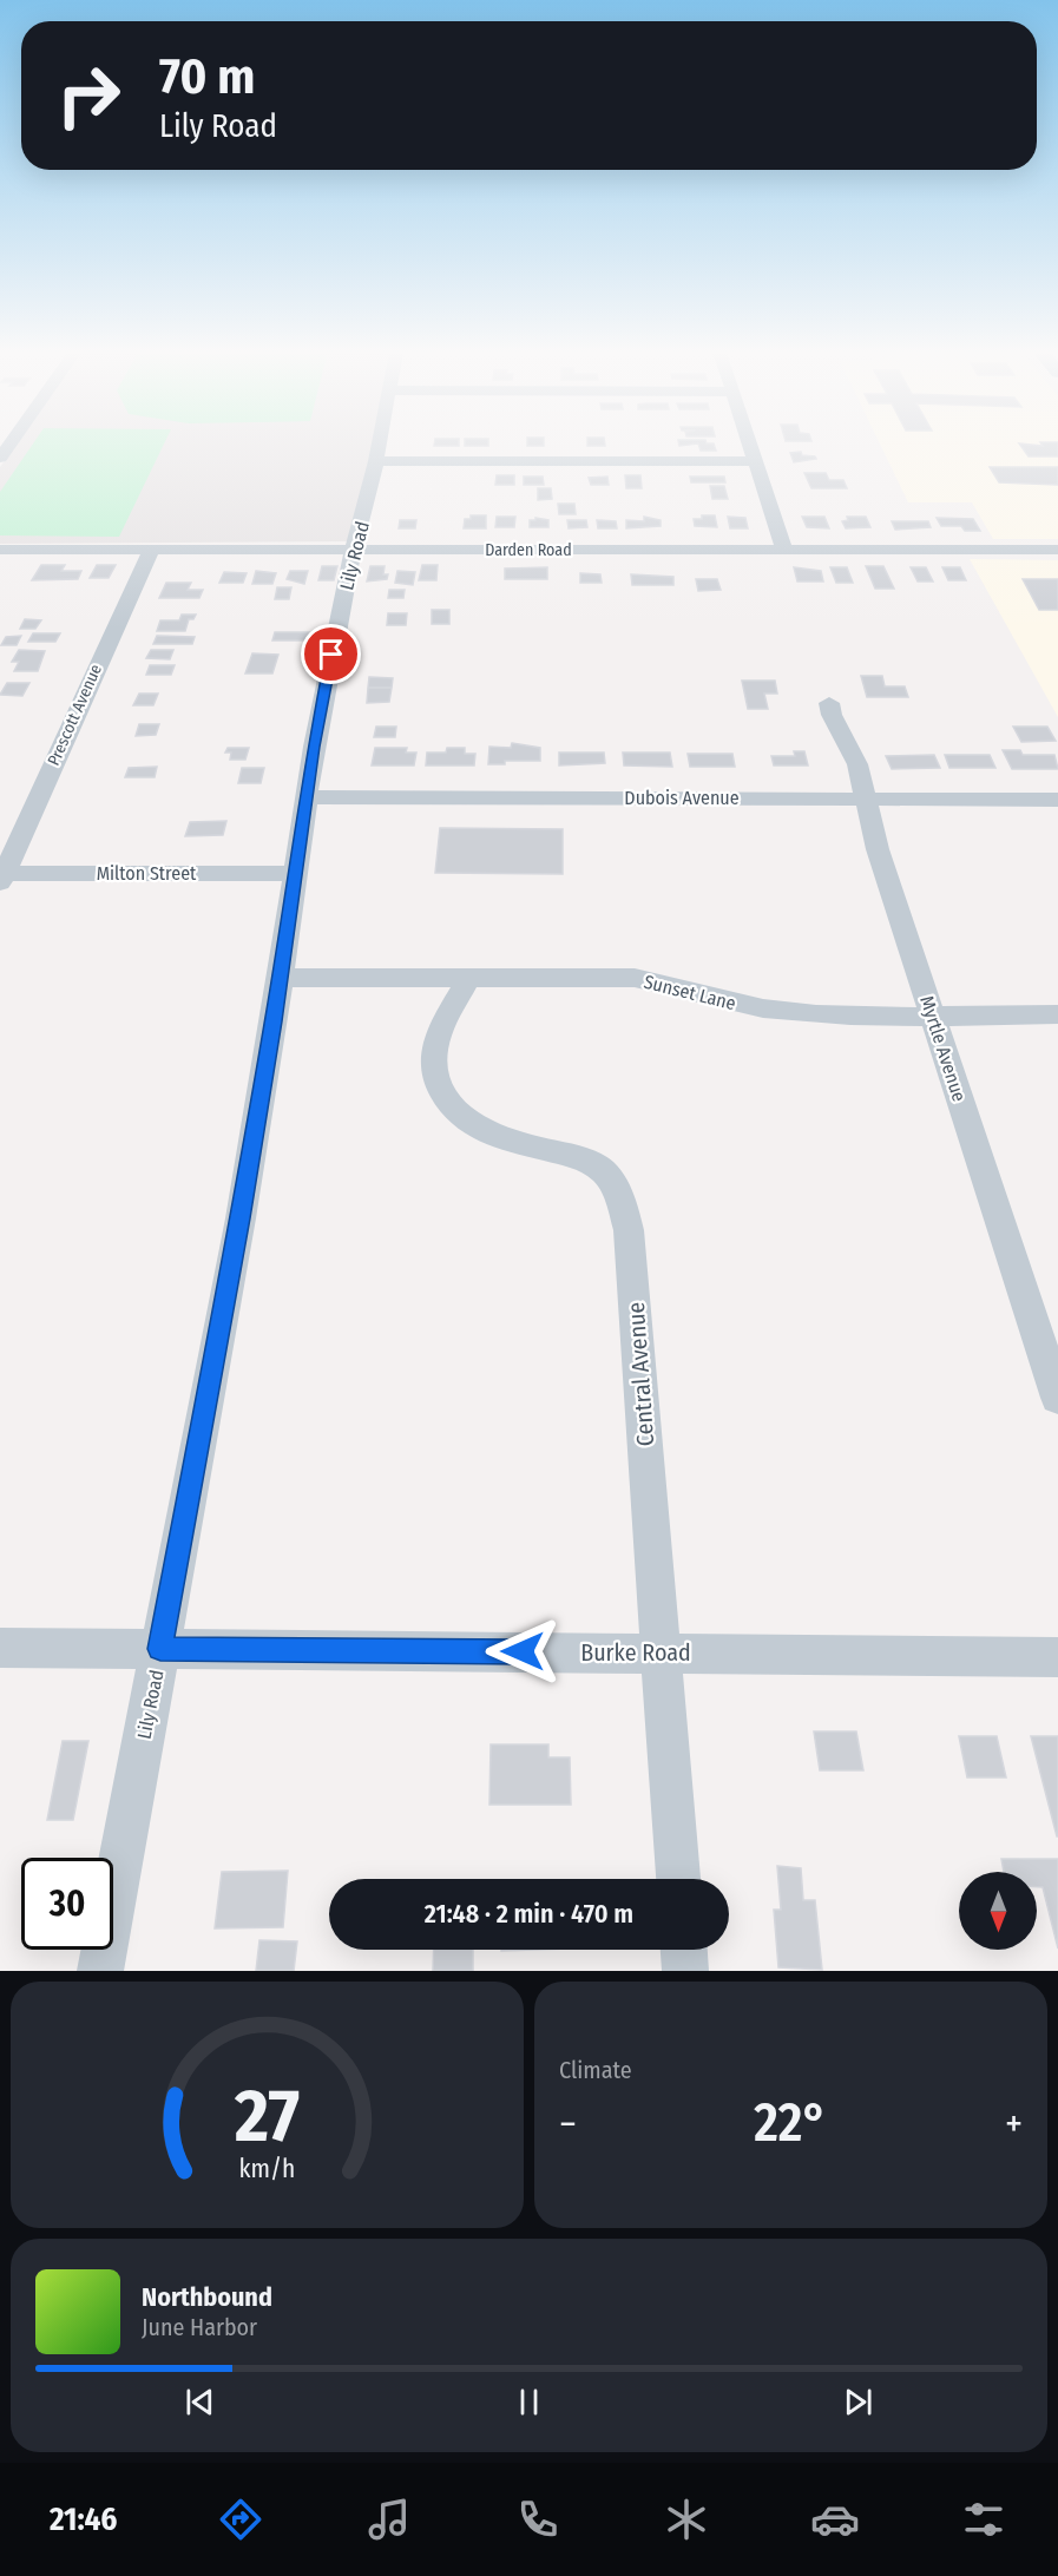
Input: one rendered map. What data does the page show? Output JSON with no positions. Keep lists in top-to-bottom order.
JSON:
{
  "streets": {
    "street": [
      "Darden Road",
      "Lily Road",
      "Prescott Avenue",
      "Dubois Avenue",
      "Milton Street",
      "Sunset Lane",
      "Myrtle Avenue",
      "Central Avenue",
      "Burke Road"
    ]
  },
  "crossings": [
    ["Darden Road", "Lily Road"],
    ["Darden Road", "Prescott Avenue"],
    ["Lily Road", "Dubois Avenue"],
    ["Lily Road", "Milton Street"],
    ["Lily Road", "Sunset Lane"],
    ["Lily Road", "Burke Road"],
    ["Prescott Avenue", "Milton Street"],
    ["Dubois Avenue", "Myrtle Avenue"],
    ["Sunset Lane", "Myrtle Avenue"],
    ["Sunset Lane", "Central Avenue"],
    ["Central Avenue", "Burke Road"]
  ],
  "north": "bottom",
  "page": {
    "turn": ["70 m", "Lily Road"],
    "limit": "30",
    "trip": "21:48 · 2 min · 470 m",
    "tile": "Climate",
    "heat": ["−", "22°", "+"],
    "song": ["Northbound", "June Harbor"],
    "tabs": "21:46",
    "gauge": ["27", "km/h"]
  }
}
